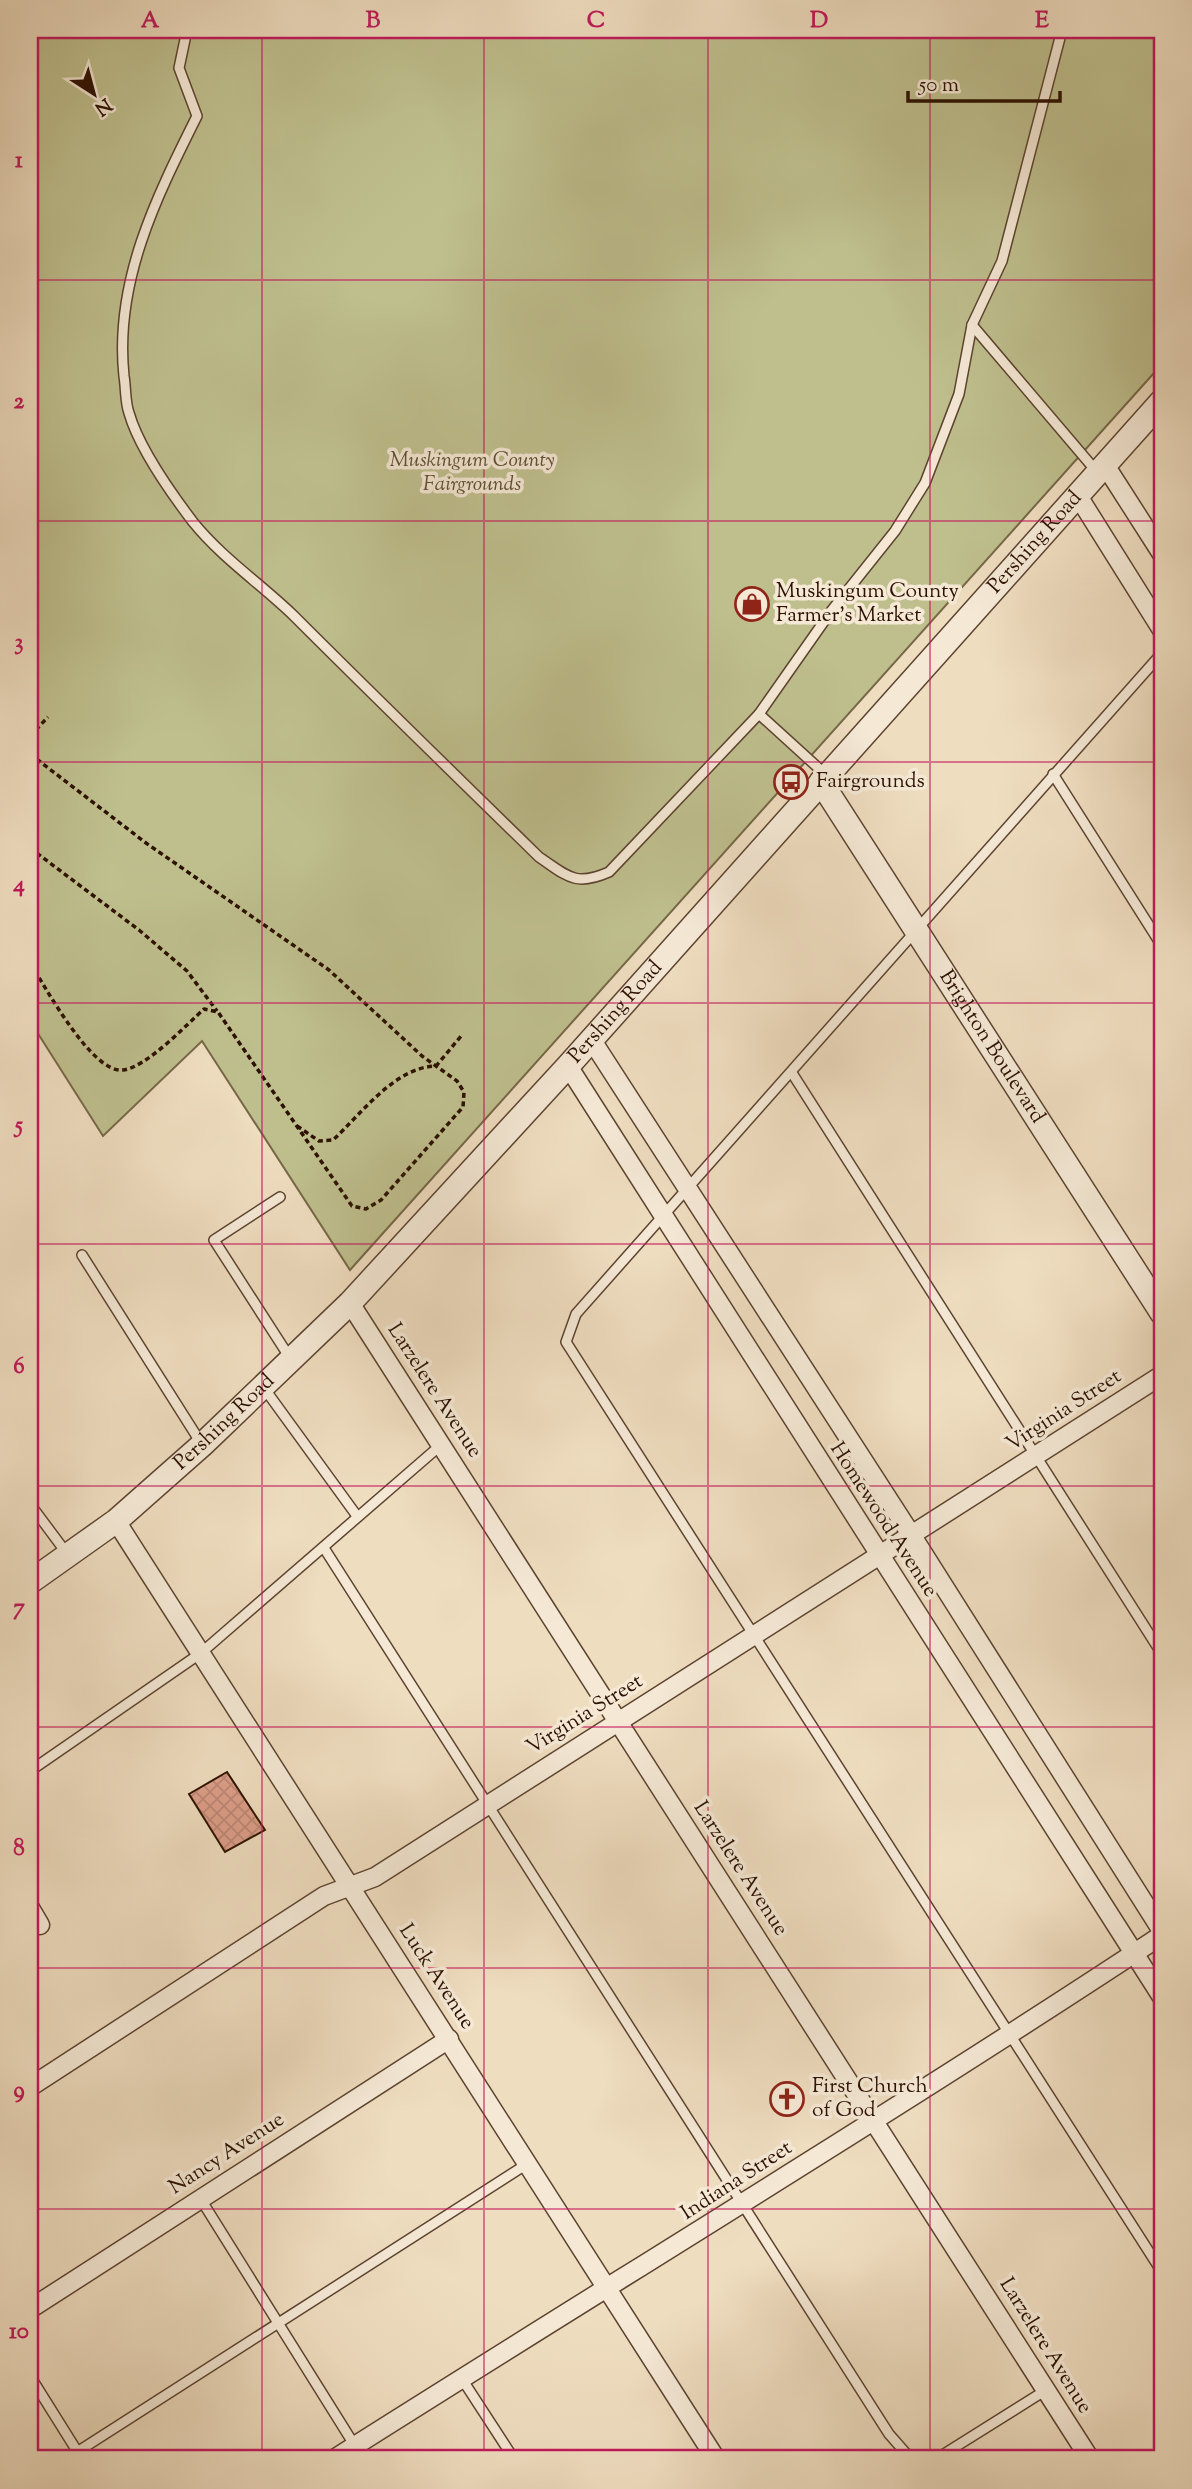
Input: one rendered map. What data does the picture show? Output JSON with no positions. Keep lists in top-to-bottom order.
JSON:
{
  "streets": {
    "street": [
      "Pershing Road",
      "Brighton Boulevard",
      "Larzelere Avenue",
      "Virginia Street",
      "Homewood Avenue",
      "Luck Avenue",
      "Nancy Avenue",
      "Indiana Street"
    ]
  },
  "crossings": [
    ["Pershing Road", "Brighton Boulevard"],
    ["Pershing Road", "Larzelere Avenue"],
    ["Pershing Road", "Homewood Avenue"],
    ["Pershing Road", "Luck Avenue"],
    ["Larzelere Avenue", "Virginia Street"],
    ["Larzelere Avenue", "Indiana Street"],
    ["Virginia Street", "Homewood Avenue"],
    ["Virginia Street", "Luck Avenue"],
    ["Homewood Avenue", "Indiana Street"],
    ["Luck Avenue", "Nancy Avenue"],
    ["Luck Avenue", "Indiana Street"]
  ],
  "parks": ["Muskingum County Fairgrounds"],
  "places": {
    "shop": ["Muskingum County Farmer's Market"],
    "bus stop": ["Fairgrounds"],
    "church": ["First Church of God"]
  },
  "scale_bar": "50 m",
  "north": "bottom right",
  "grid": {
    "columns": [
      "A",
      "B",
      "C",
      "D",
      "E"
    ],
    "rows": [
      "1",
      "2",
      "3",
      "4",
      "5",
      "6",
      "7",
      "8",
      "9",
      "10"
    ]
  }
}
